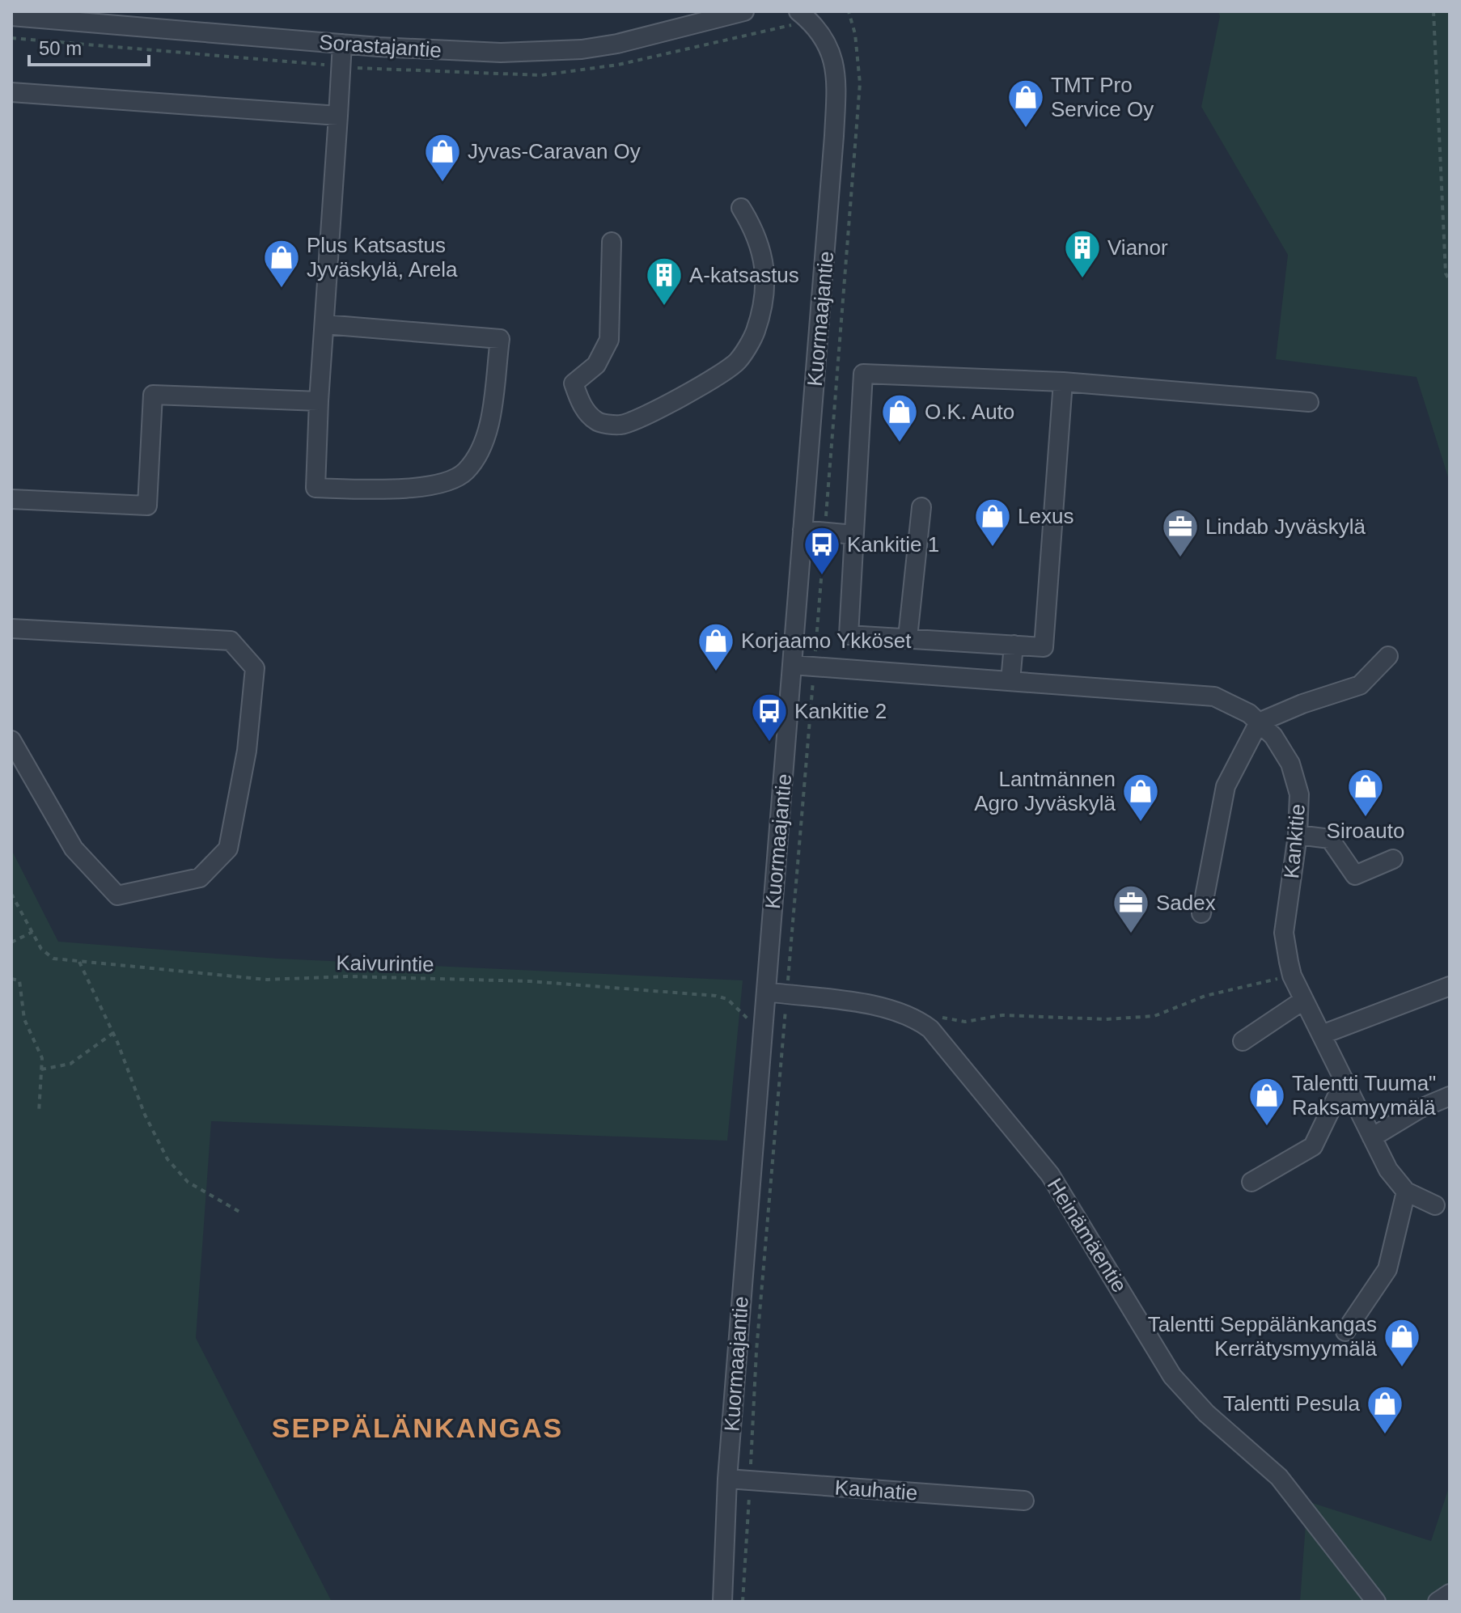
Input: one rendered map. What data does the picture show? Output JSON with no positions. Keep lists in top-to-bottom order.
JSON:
{
  "streets": {
    "street": [
      "Sorastajantie",
      "Kuormaajantie",
      "Kankitie",
      "Heinämäentie",
      "Kauhatie"
    ],
    "path": ["Kaivurintie"]
  },
  "crossings": [
    ["Kuormaajantie", "Kankitie"],
    ["Kuormaajantie", "Kaivurintie"],
    ["Kuormaajantie", "Heinämäentie"],
    ["Kuormaajantie", "Kauhatie"],
    ["Kaivurintie", "Kauhatie"]
  ],
  "districts": ["SEPPÄLÄNKANGAS"],
  "places": {
    "shop": [
      "TMT Pro Service Oy",
      "Jyvas-Caravan Oy",
      "Plus Katsastus Jyväskylä, Arela",
      "O.K. Auto",
      "Lexus",
      "Korjaamo Ykköset",
      "Siroauto",
      "Lantmännen Agro Jyväskylä",
      "Talentti Tuuma\" Raksamyymälä",
      "Talentti Seppälänkangas Kerrätysmyymälä",
      "Talentti Pesula"
    ],
    "building": ["Vianor", "A-katsastus"],
    "office": ["Lindab Jyväskylä", "Sadex"],
    "bus stop": ["Kankitie 1", "Kankitie 2"]
  },
  "scale_bar": "50 m"
}
